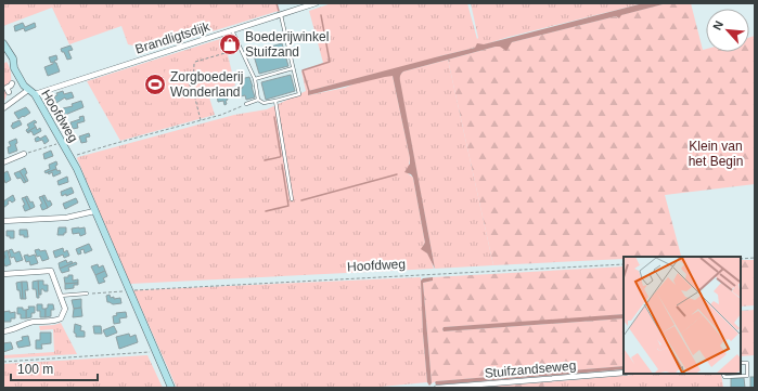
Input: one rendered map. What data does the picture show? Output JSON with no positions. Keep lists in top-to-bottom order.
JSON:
{
  "streets": {
    "street": ["Brandligtsdijk", "Hoofdweg", "Stuifzandseweg"]
  },
  "crossings": [
    ["Brandligtsdijk", "Hoofdweg"]
  ],
  "parks": ["Klein van het Begin"],
  "places": {
    "shop": ["Boederijwinkel Stuifzand"],
    "sports": ["Zorgboederij Wonderland"]
  },
  "scale_bar": "100 m",
  "north": "top left"
}
